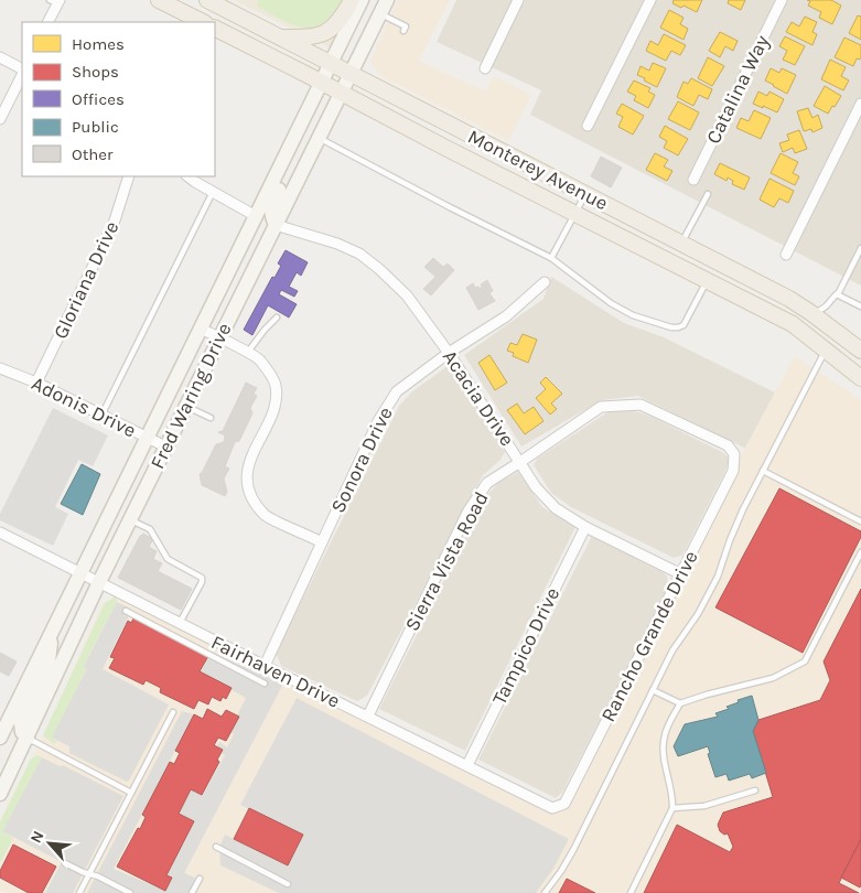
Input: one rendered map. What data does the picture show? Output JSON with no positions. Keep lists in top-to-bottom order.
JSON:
{
  "streets": {
    "main road": ["Monterey Avenue", "Fred Waring Drive"],
    "street": [
      "Catalina Way",
      "Gloriana Drive",
      "Acacia Drive",
      "Adonis Drive",
      "Sonora Drive",
      "Sierra Vista Road",
      "Rancho Grande Drive",
      "Tampico Drive",
      "Fairhaven Drive"
    ]
  },
  "crossings": [
    ["Monterey Avenue", "Fred Waring Drive"],
    ["Gloriana Drive", "Adonis Drive"],
    ["Fred Waring Drive", "Acacia Drive"],
    ["Fred Waring Drive", "Adonis Drive"],
    ["Fred Waring Drive", "Fairhaven Drive"],
    ["Acacia Drive", "Sonora Drive"],
    ["Acacia Drive", "Sierra Vista Road"],
    ["Acacia Drive", "Rancho Grande Drive"],
    ["Acacia Drive", "Tampico Drive"],
    ["Sonora Drive", "Fairhaven Drive"],
    ["Sierra Vista Road", "Rancho Grande Drive"],
    ["Sierra Vista Road", "Fairhaven Drive"],
    ["Rancho Grande Drive", "Fairhaven Drive"],
    ["Tampico Drive", "Fairhaven Drive"]
  ],
  "legend": [
    "Homes",
    "Shops",
    "Offices",
    "Public",
    "Other"
  ],
  "north": "top left"
}
